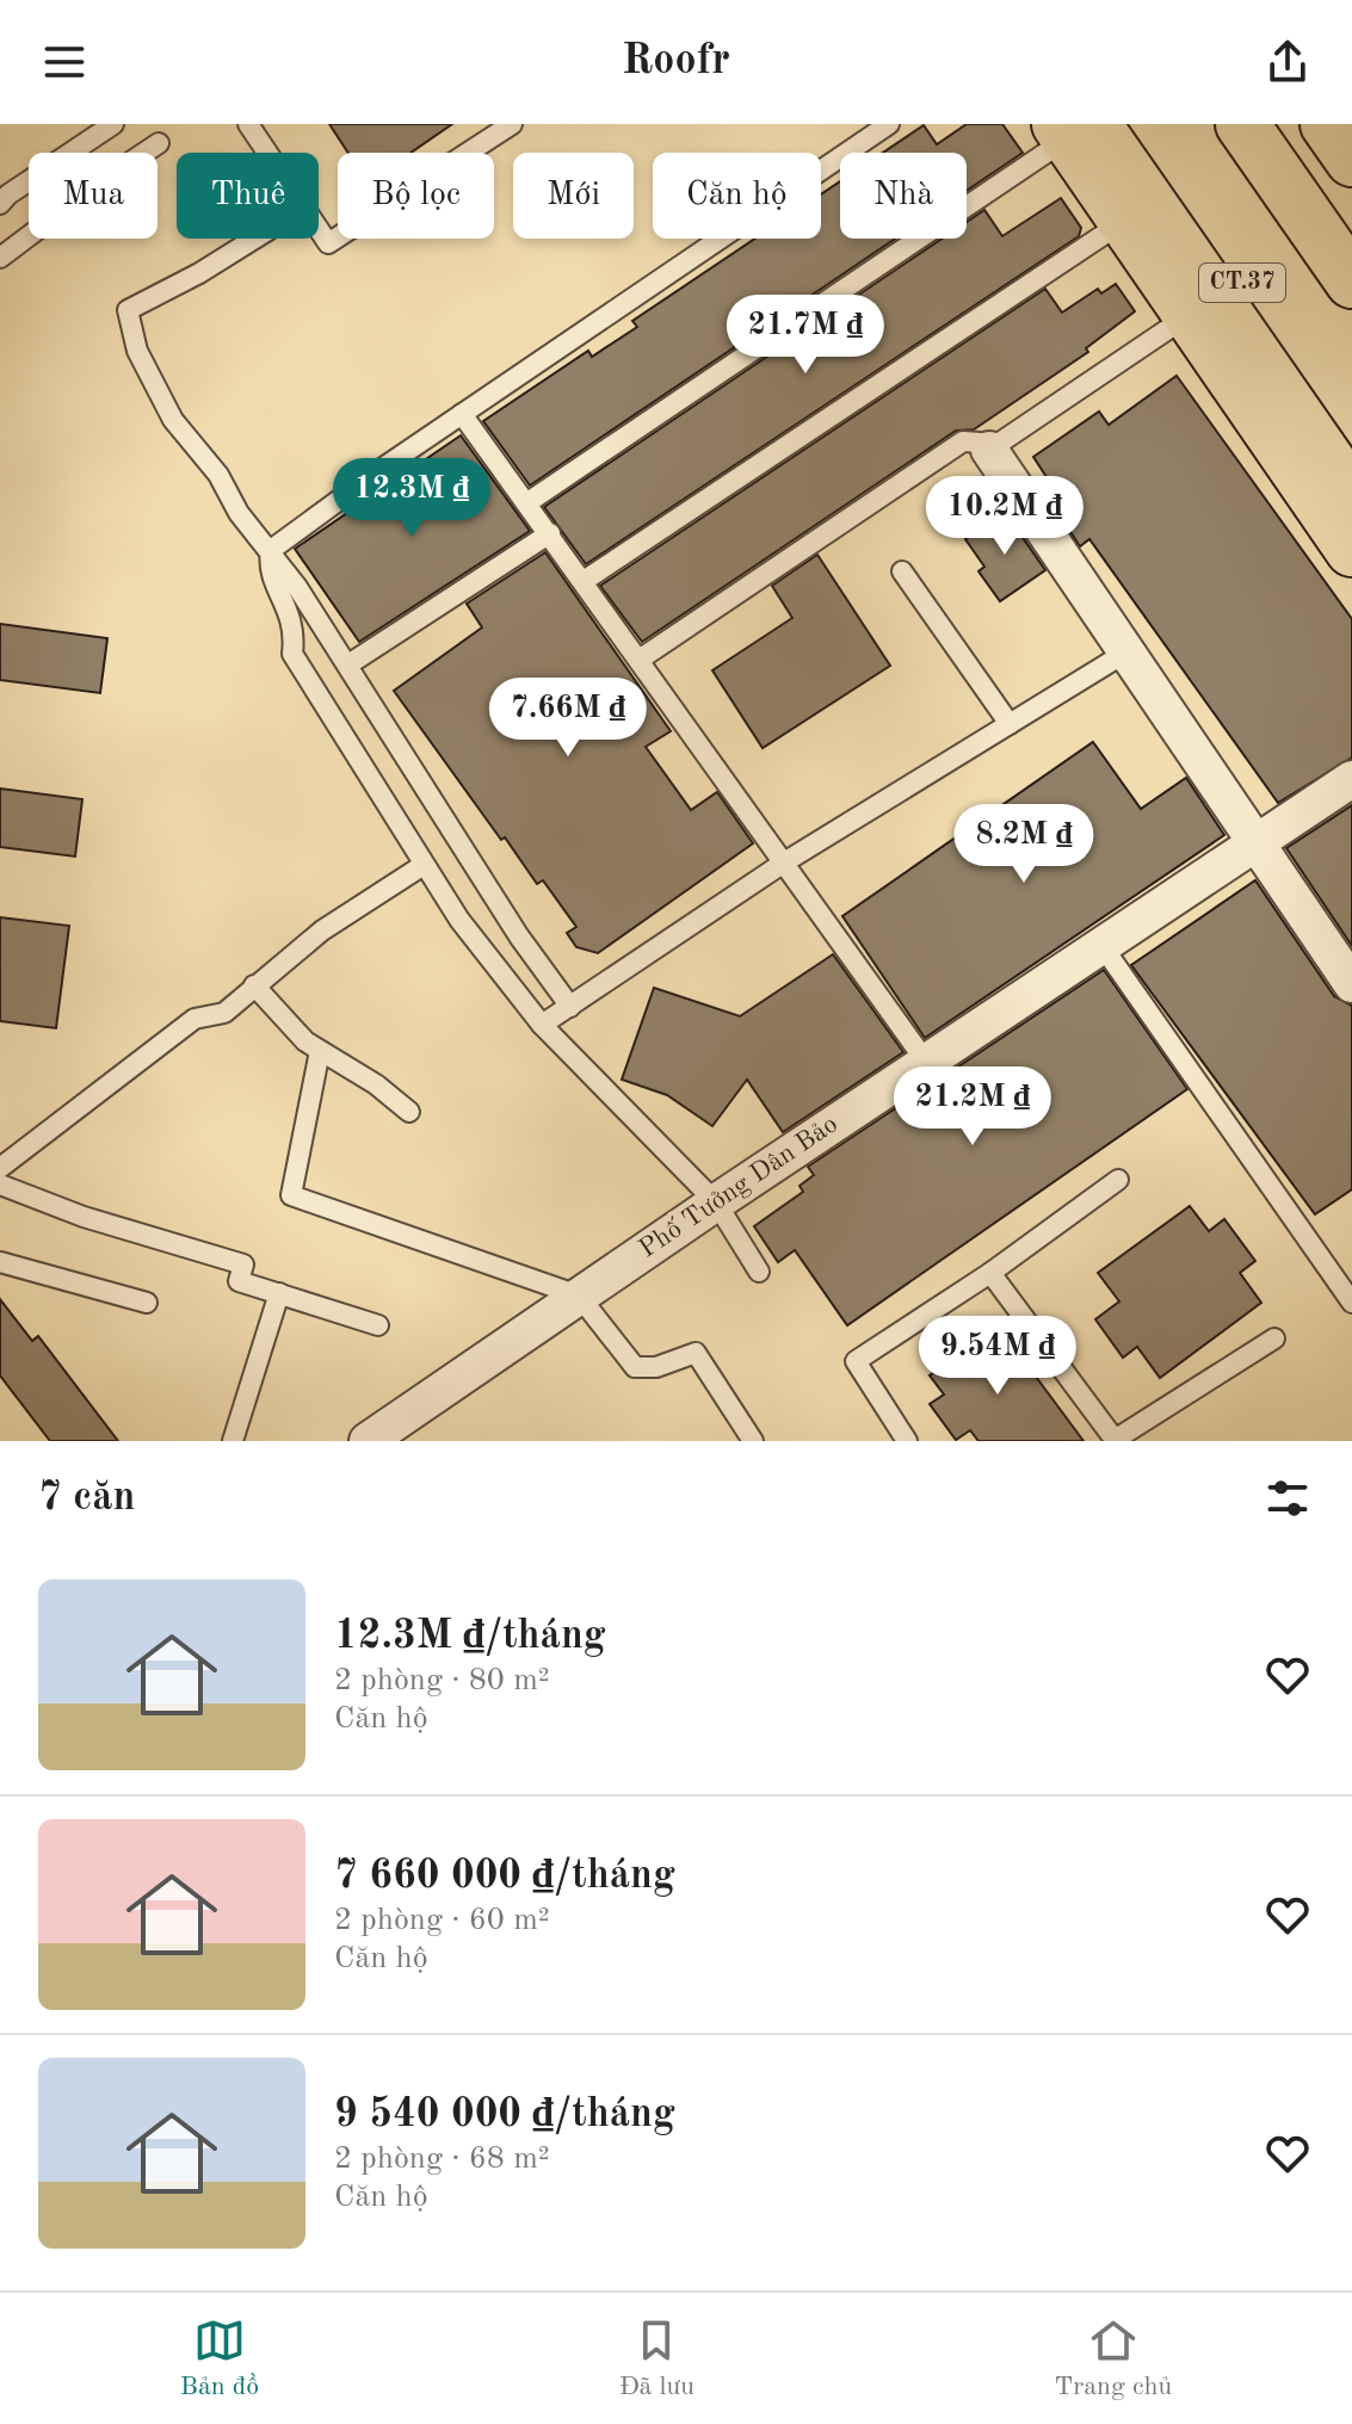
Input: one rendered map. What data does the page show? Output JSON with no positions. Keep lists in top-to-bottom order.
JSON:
{
  "streets": {
    "main road": ["CT.37"],
    "street": ["Phố Tưởng Dân Bảo"]
  },
  "page": {
    "header": "Roofr",
    "chip": [
      "Mua",
      "Thuê",
      "Bộ lọc",
      "Mới",
      "Căn hộ",
      "Nhà"
    ],
    "price": [
      "21.7M ₫",
      "12.3M ₫",
      "10.2M ₫",
      "7.66M ₫",
      "8.2M ₫",
      "21.2M ₫",
      "9.54M ₫"
    ],
    "heading": "7 căn",
    "list": [
      {
        "name": "12.3M ₫/tháng",
        "note": "2 phòng · 80 m² · Căn hộ"
      },
      {
        "name": "7 660 000 ₫/tháng",
        "note": "2 phòng · 60 m² · Căn hộ"
      },
      {
        "name": "9 540 000 ₫/tháng",
        "note": "2 phòng · 68 m² · Căn hộ"
      }
    ],
    "tabs": ["Bản đồ", "Đã lưu", "Trang chủ"]
  }
}
